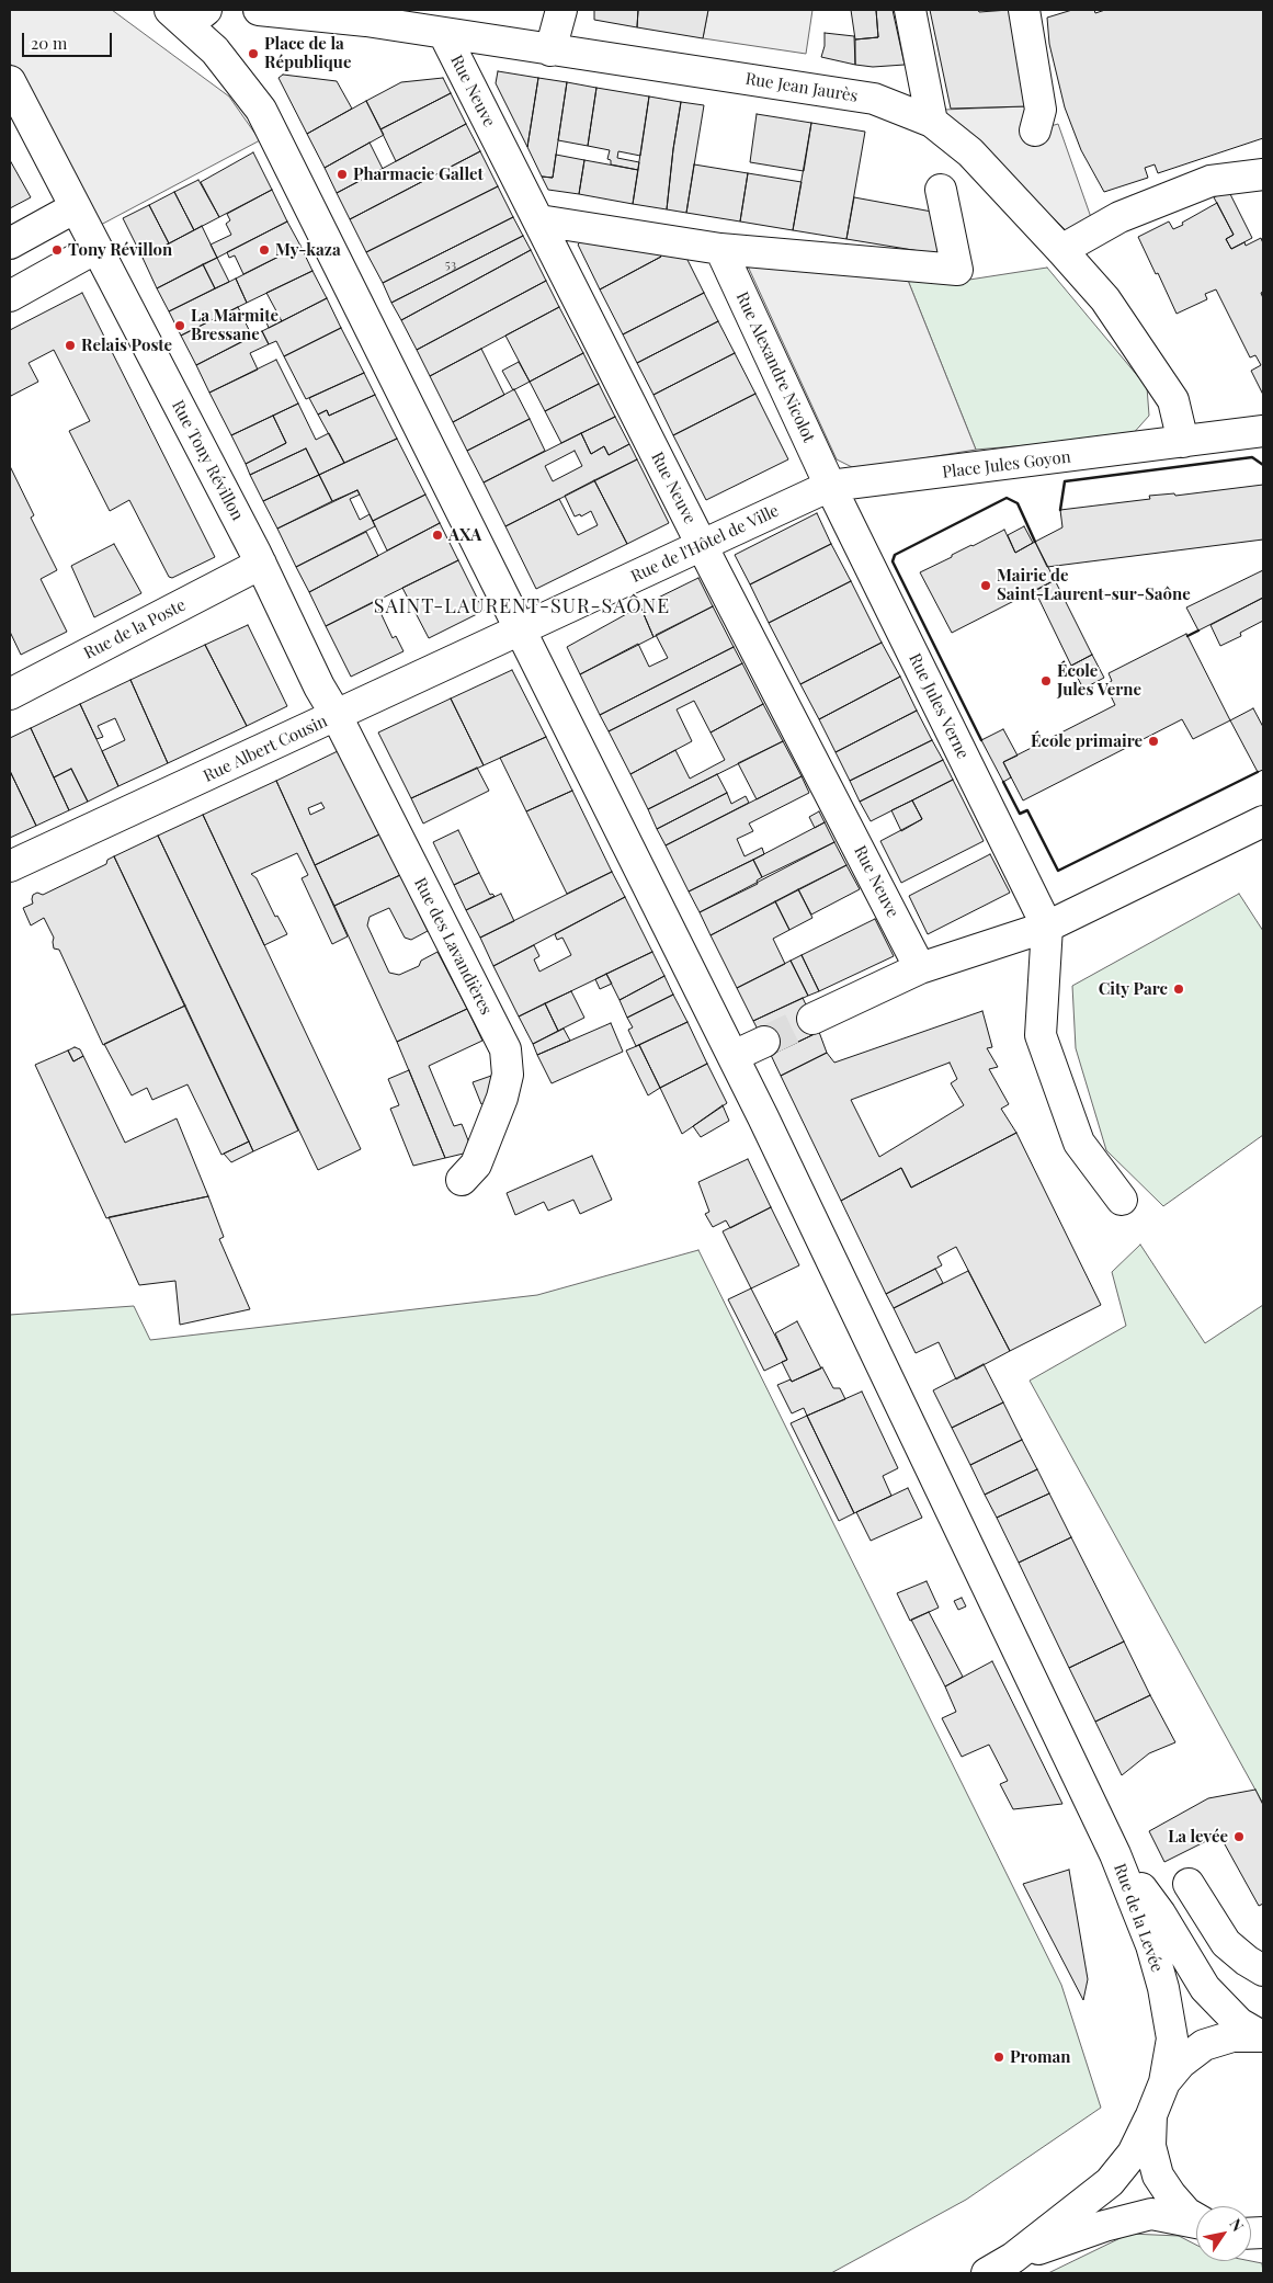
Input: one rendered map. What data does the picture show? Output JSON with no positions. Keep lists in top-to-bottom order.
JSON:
{
  "streets": {
    "street": [
      "Rue Jean Jaurès",
      "Rue Neuve",
      "Rue Alexandre Nicolot",
      "Rue Tony Révillon",
      "Place Jules Goyon",
      "Rue de l'Hôtel de Ville",
      "Rue de la Poste",
      "Rue Jules Verne",
      "Rue Albert Cousin",
      "Rue des Lavandières",
      "Rue de la Levée"
    ]
  },
  "crossings": [
    ["Rue Jean Jaurès", "Rue Neuve"],
    ["Rue Jean Jaurès", "Place Jules Goyon"],
    ["Rue Neuve", "Rue de l'Hôtel de Ville"],
    ["Rue Alexandre Nicolot", "Place Jules Goyon"],
    ["Rue Alexandre Nicolot", "Rue de l'Hôtel de Ville"],
    ["Rue Alexandre Nicolot", "Rue Jules Verne"],
    ["Rue Tony Révillon", "Rue de la Poste"],
    ["Rue Tony Révillon", "Rue Albert Cousin"],
    ["Rue Tony Révillon", "Rue des Lavandières"],
    ["Place Jules Goyon", "Rue de l'Hôtel de Ville"],
    ["Place Jules Goyon", "Rue Jules Verne"],
    ["Rue de l'Hôtel de Ville", "Rue Jules Verne"],
    ["Rue de l'Hôtel de Ville", "Rue Albert Cousin"],
    ["Rue Albert Cousin", "Rue des Lavandières"]
  ],
  "districts": ["SAINT-LAURENT-SUR-SAÔNE"],
  "places": [
    "Place de la République",
    "Pharmacie Gallet",
    "Tony Révillon",
    "My-kaza",
    "La Marmite Bressane",
    "Relais Poste",
    "AXA",
    "Mairie de Saint-Laurent-sur-Saône",
    "École Jules Verne",
    "École primaire",
    "City Parc",
    "La levée",
    "Proman"
  ],
  "house_numbers": ["53"],
  "scale_bar": "20 m",
  "north": "top right"
}
